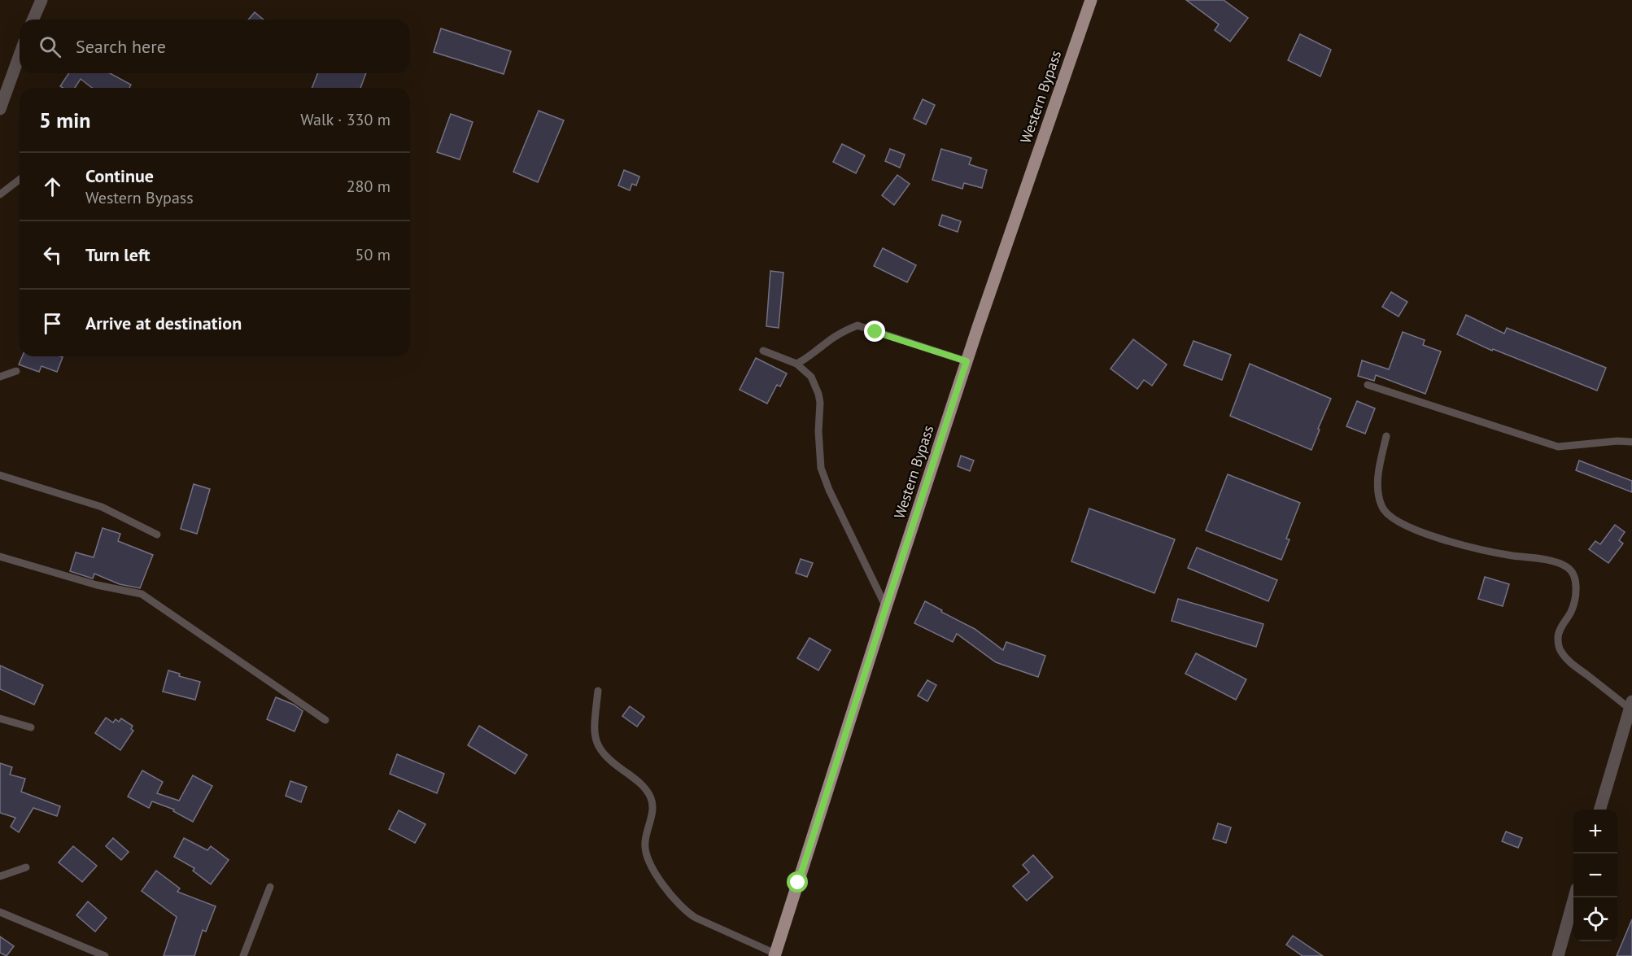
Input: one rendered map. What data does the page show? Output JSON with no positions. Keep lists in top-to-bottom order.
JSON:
{
  "streets": {
    "main road": ["Western Bypass"]
  },
  "page": {
    "search": "Search here",
    "heading": ["5 min", "Walk · 330 m"],
    "list": [
      ["Continue", "Western Bypass", "280 m"],
      ["Turn left", "50 m"],
      "Arrive at destination"
    ],
    "map_buttons": ["+", "−"]
  }
}
